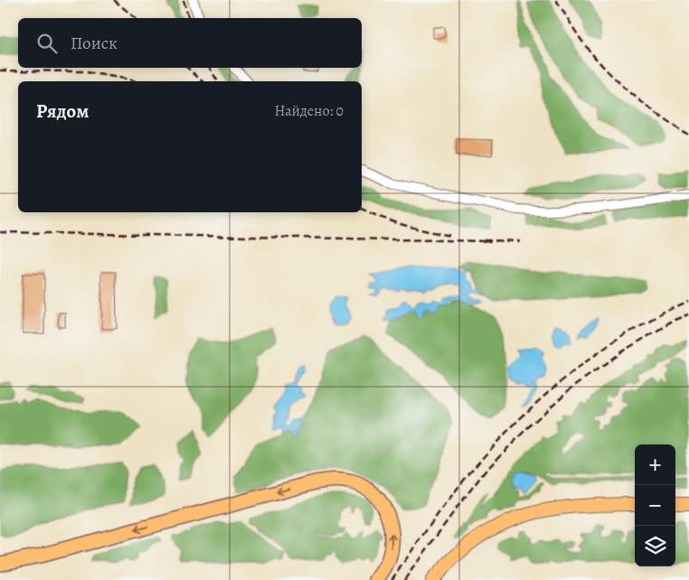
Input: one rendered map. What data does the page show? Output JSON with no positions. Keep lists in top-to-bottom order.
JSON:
{
  "page": {
    "search": "Поиск",
    "heading": ["Рядом", "Найдено: 0"],
    "map_buttons": ["+", "−"]
  }
}
